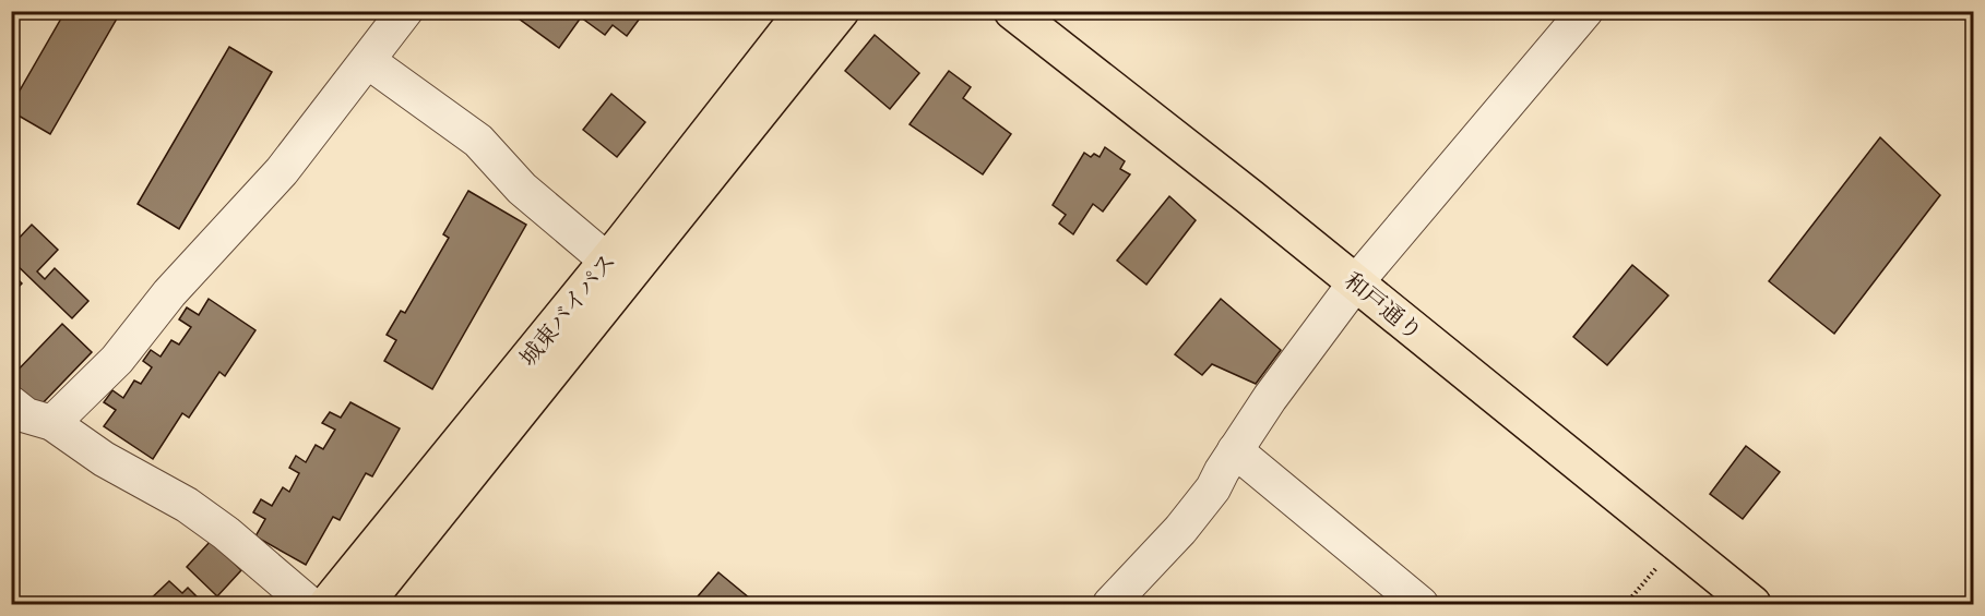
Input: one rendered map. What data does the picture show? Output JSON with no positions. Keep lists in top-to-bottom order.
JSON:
{
  "streets": {
    "highway": ["和戸通り", "城東バイパス"]
  }
}
